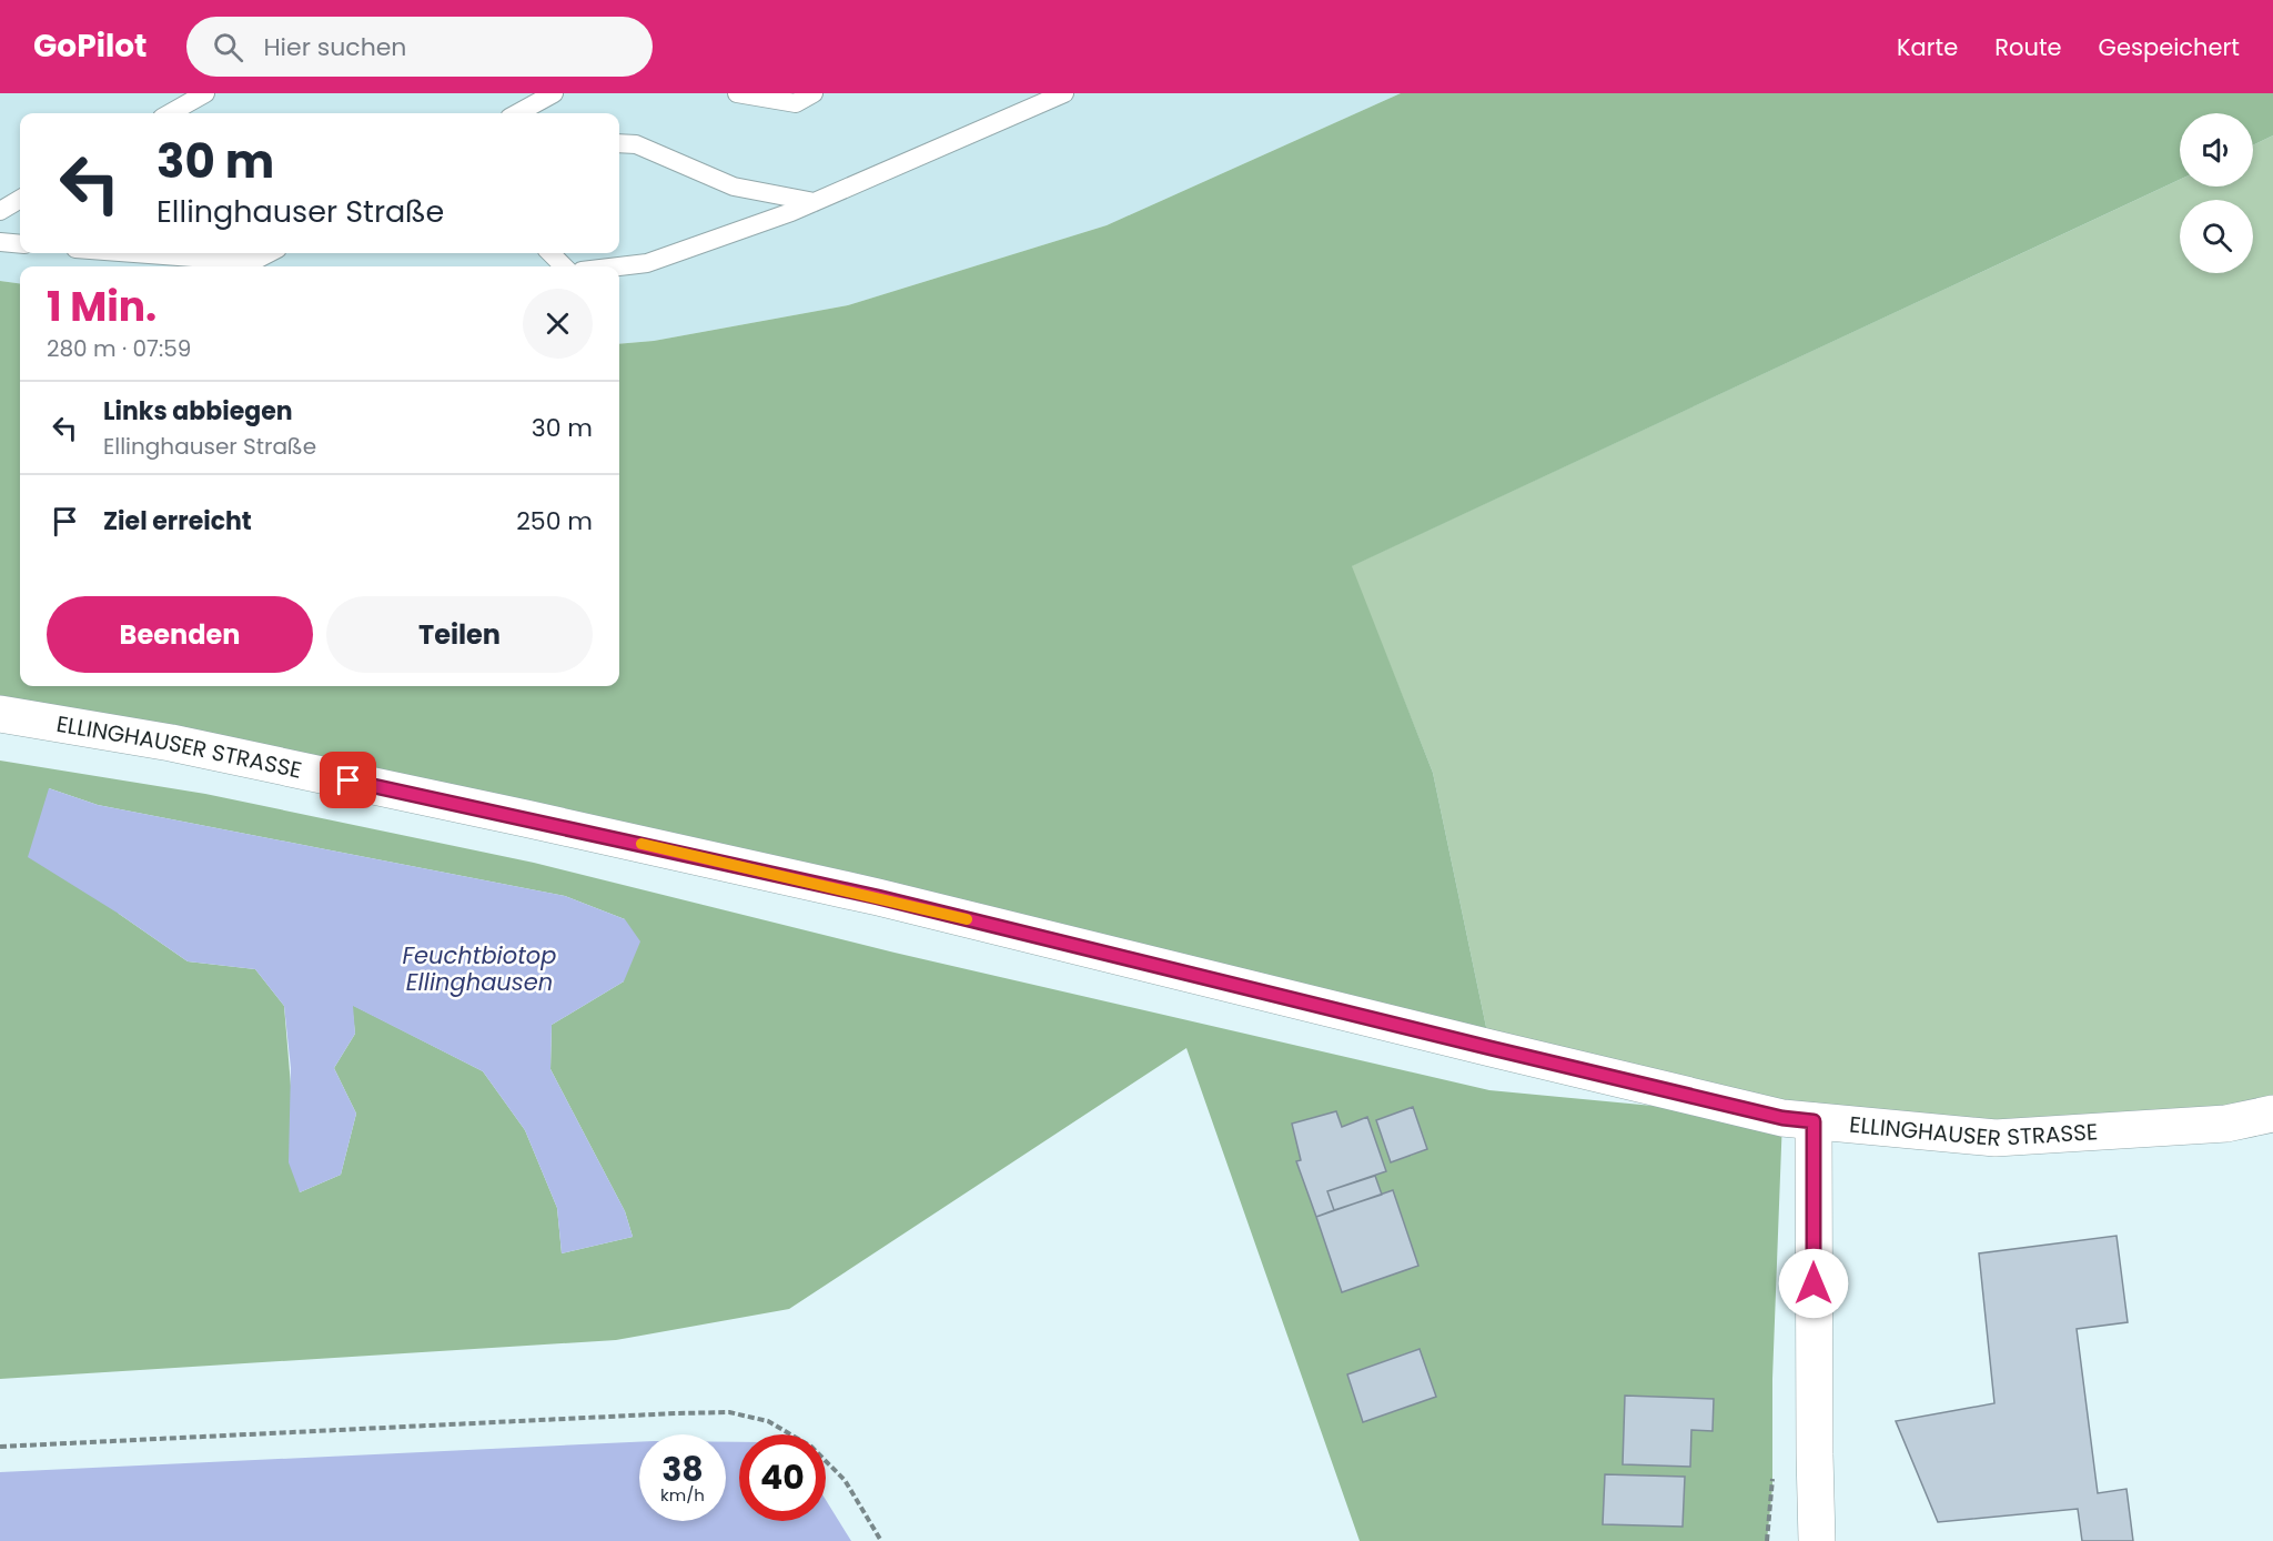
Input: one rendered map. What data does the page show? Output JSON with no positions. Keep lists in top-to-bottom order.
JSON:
{
  "streets": {
    "main road": ["ELLINGHAUSER STRASSE"]
  },
  "water": ["Feuchtbiotop Ellinghausen"],
  "page": {
    "header": "GoPilot",
    "search": "Hier suchen",
    "nav": ["Karte", "Route", "Gespeichert"],
    "turn": ["30 m", "Ellinghauser Straße"],
    "heading": ["1 Min.", "280 m · 07:59"],
    "list": [
      {
        "name": "Links abbiegen",
        "note": "Ellinghauser Straße",
        "value": "30 m"
      },
      {
        "name": "Ziel erreicht",
        "value": "250 m"
      }
    ],
    "buttons": ["Beenden", "Teilen"],
    "speed": "38 km/h",
    "limit": "40"
  }
}
